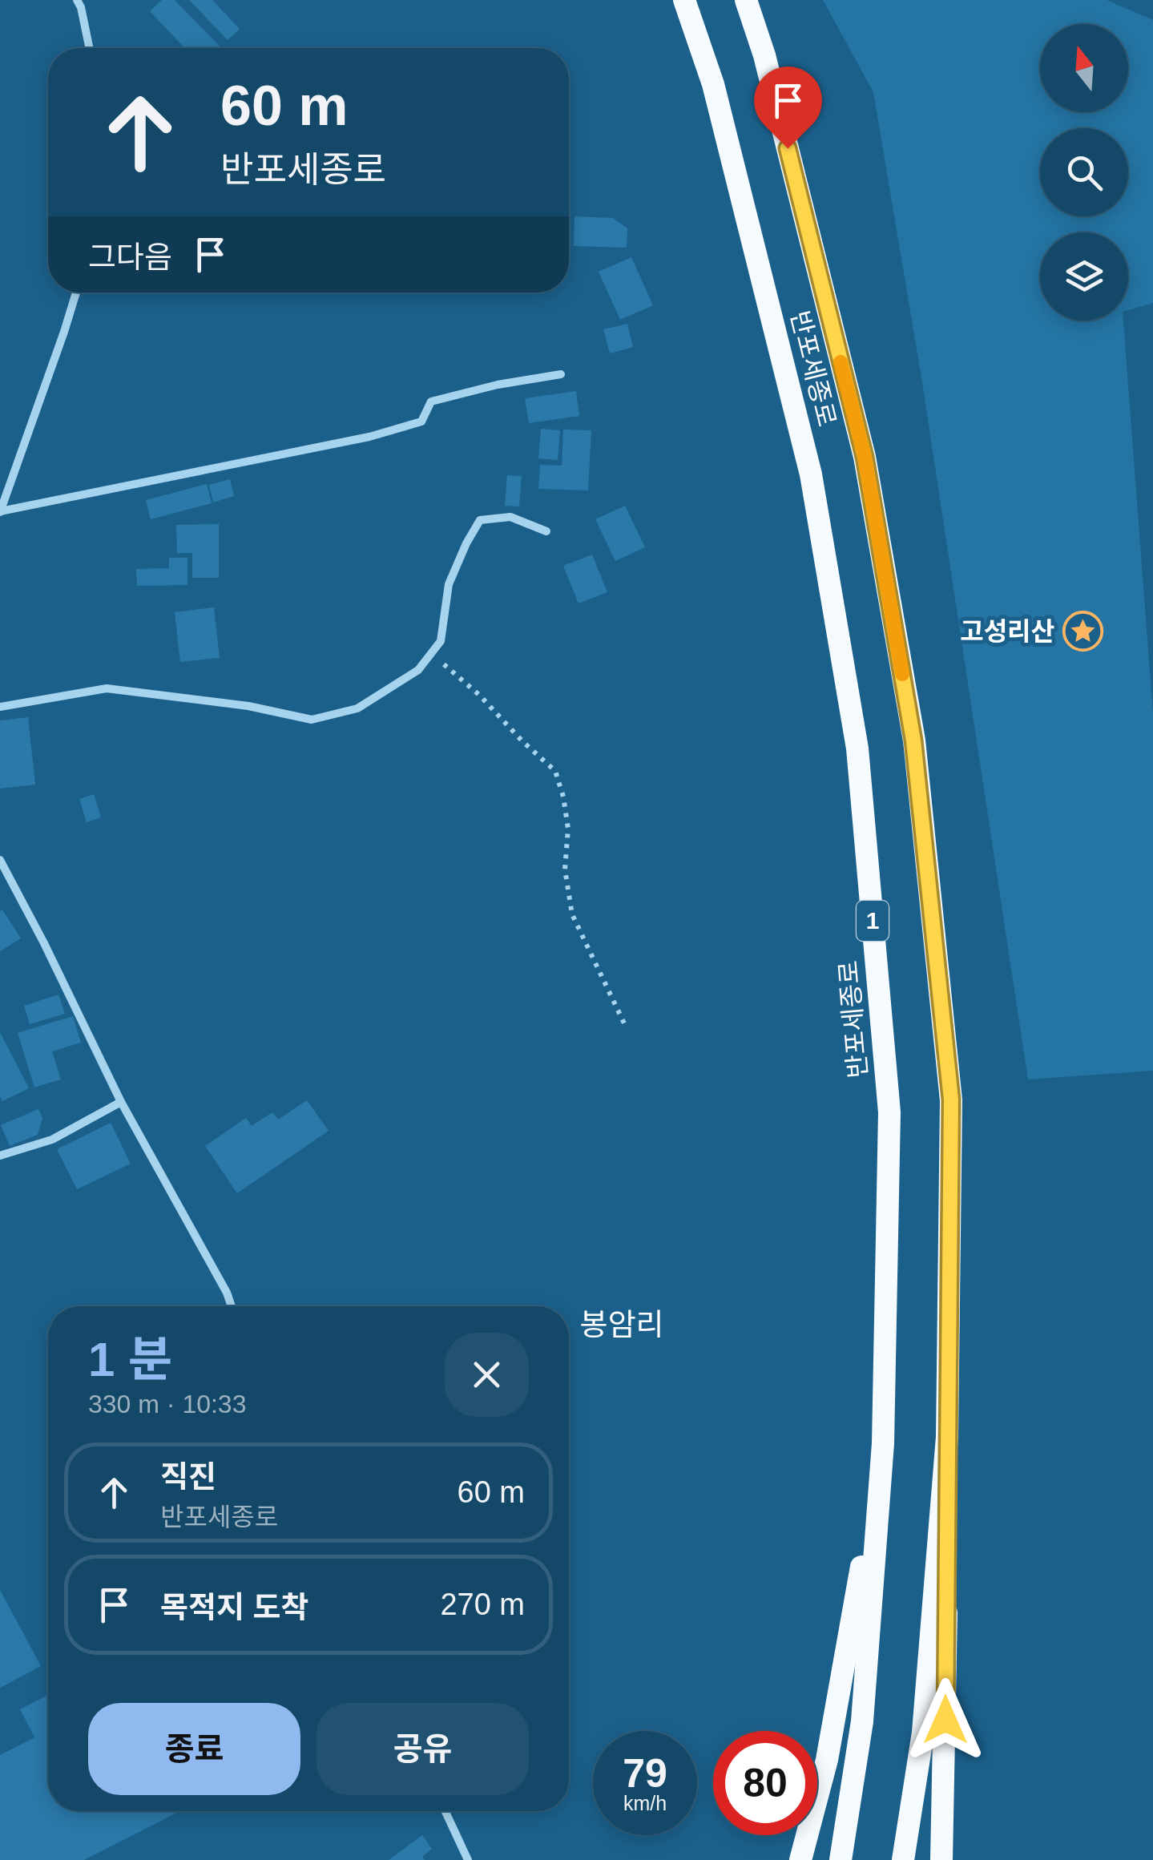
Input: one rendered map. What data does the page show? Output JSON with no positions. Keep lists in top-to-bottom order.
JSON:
{
  "streets": {
    "highway": ["반포세종로", "1"]
  },
  "districts": ["봉암리"],
  "places": {
    "place": ["고성리산"]
  },
  "north": "top",
  "page": {
    "turn": ["60 m", "반포세종로"],
    "then": "그다음",
    "heading": ["1 분", "330 m · 10:33"],
    "list": [
      {
        "name": "직진",
        "note": "반포세종로",
        "value": "60 m"
      },
      {
        "name": "목적지 도착",
        "value": "270 m"
      }
    ],
    "buttons": ["종료", "공유"],
    "speed": "79 km/h",
    "limit": "80"
  }
}
